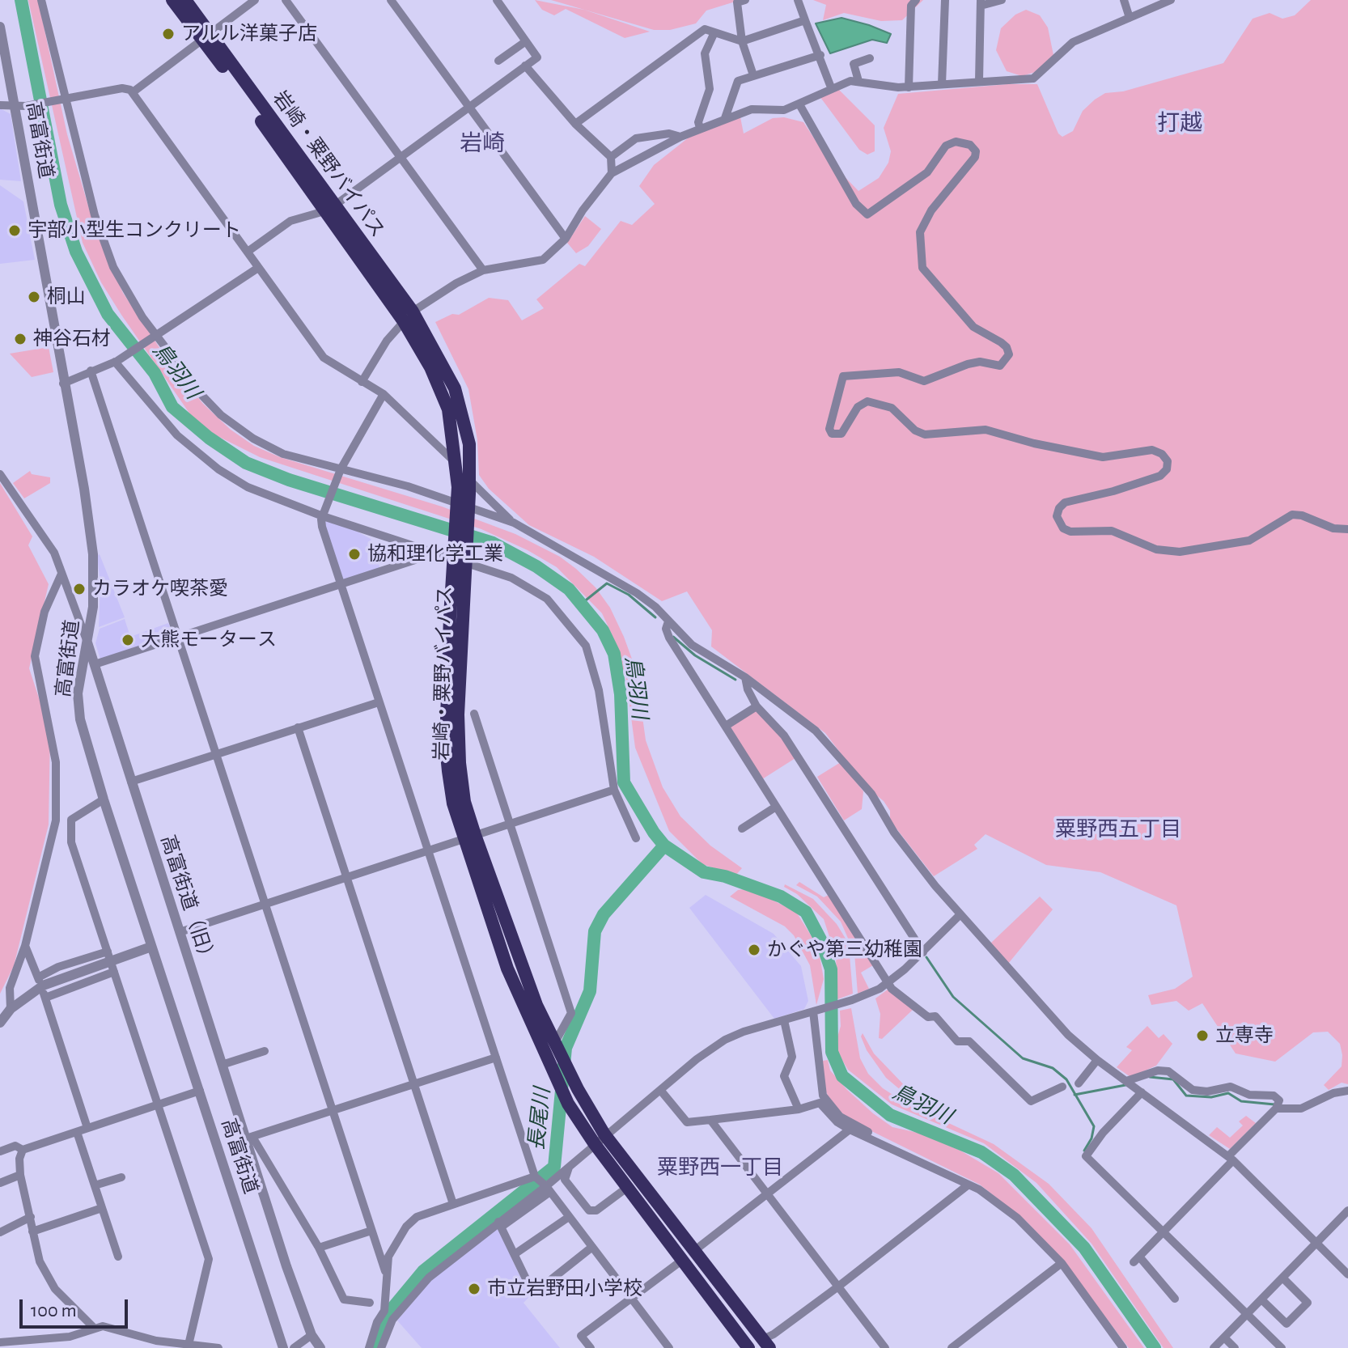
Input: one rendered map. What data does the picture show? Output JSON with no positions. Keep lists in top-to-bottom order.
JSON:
{
  "streets": {
    "highway": ["岩崎・粟野バイパス"],
    "street": ["高富街道", "高富街道（旧）"]
  },
  "crossings": [
    ["高富街道", "高富街道（旧）"]
  ],
  "districts": [
    "打越",
    "岩崎",
    "粟野西五丁目",
    "粟野西一丁目"
  ],
  "water": ["鳥羽川", "長尾川"],
  "places": [
    "アルル洋菓子店",
    "宇部小型生コンクリート",
    "桐山",
    "神谷石材",
    "協和理化学工業",
    "カラオケ喫茶愛",
    "大熊モータース",
    "かぐや第三幼稚園",
    "立専寺",
    "市立岩野田小学校"
  ],
  "scale_bar": "100 m"
}
